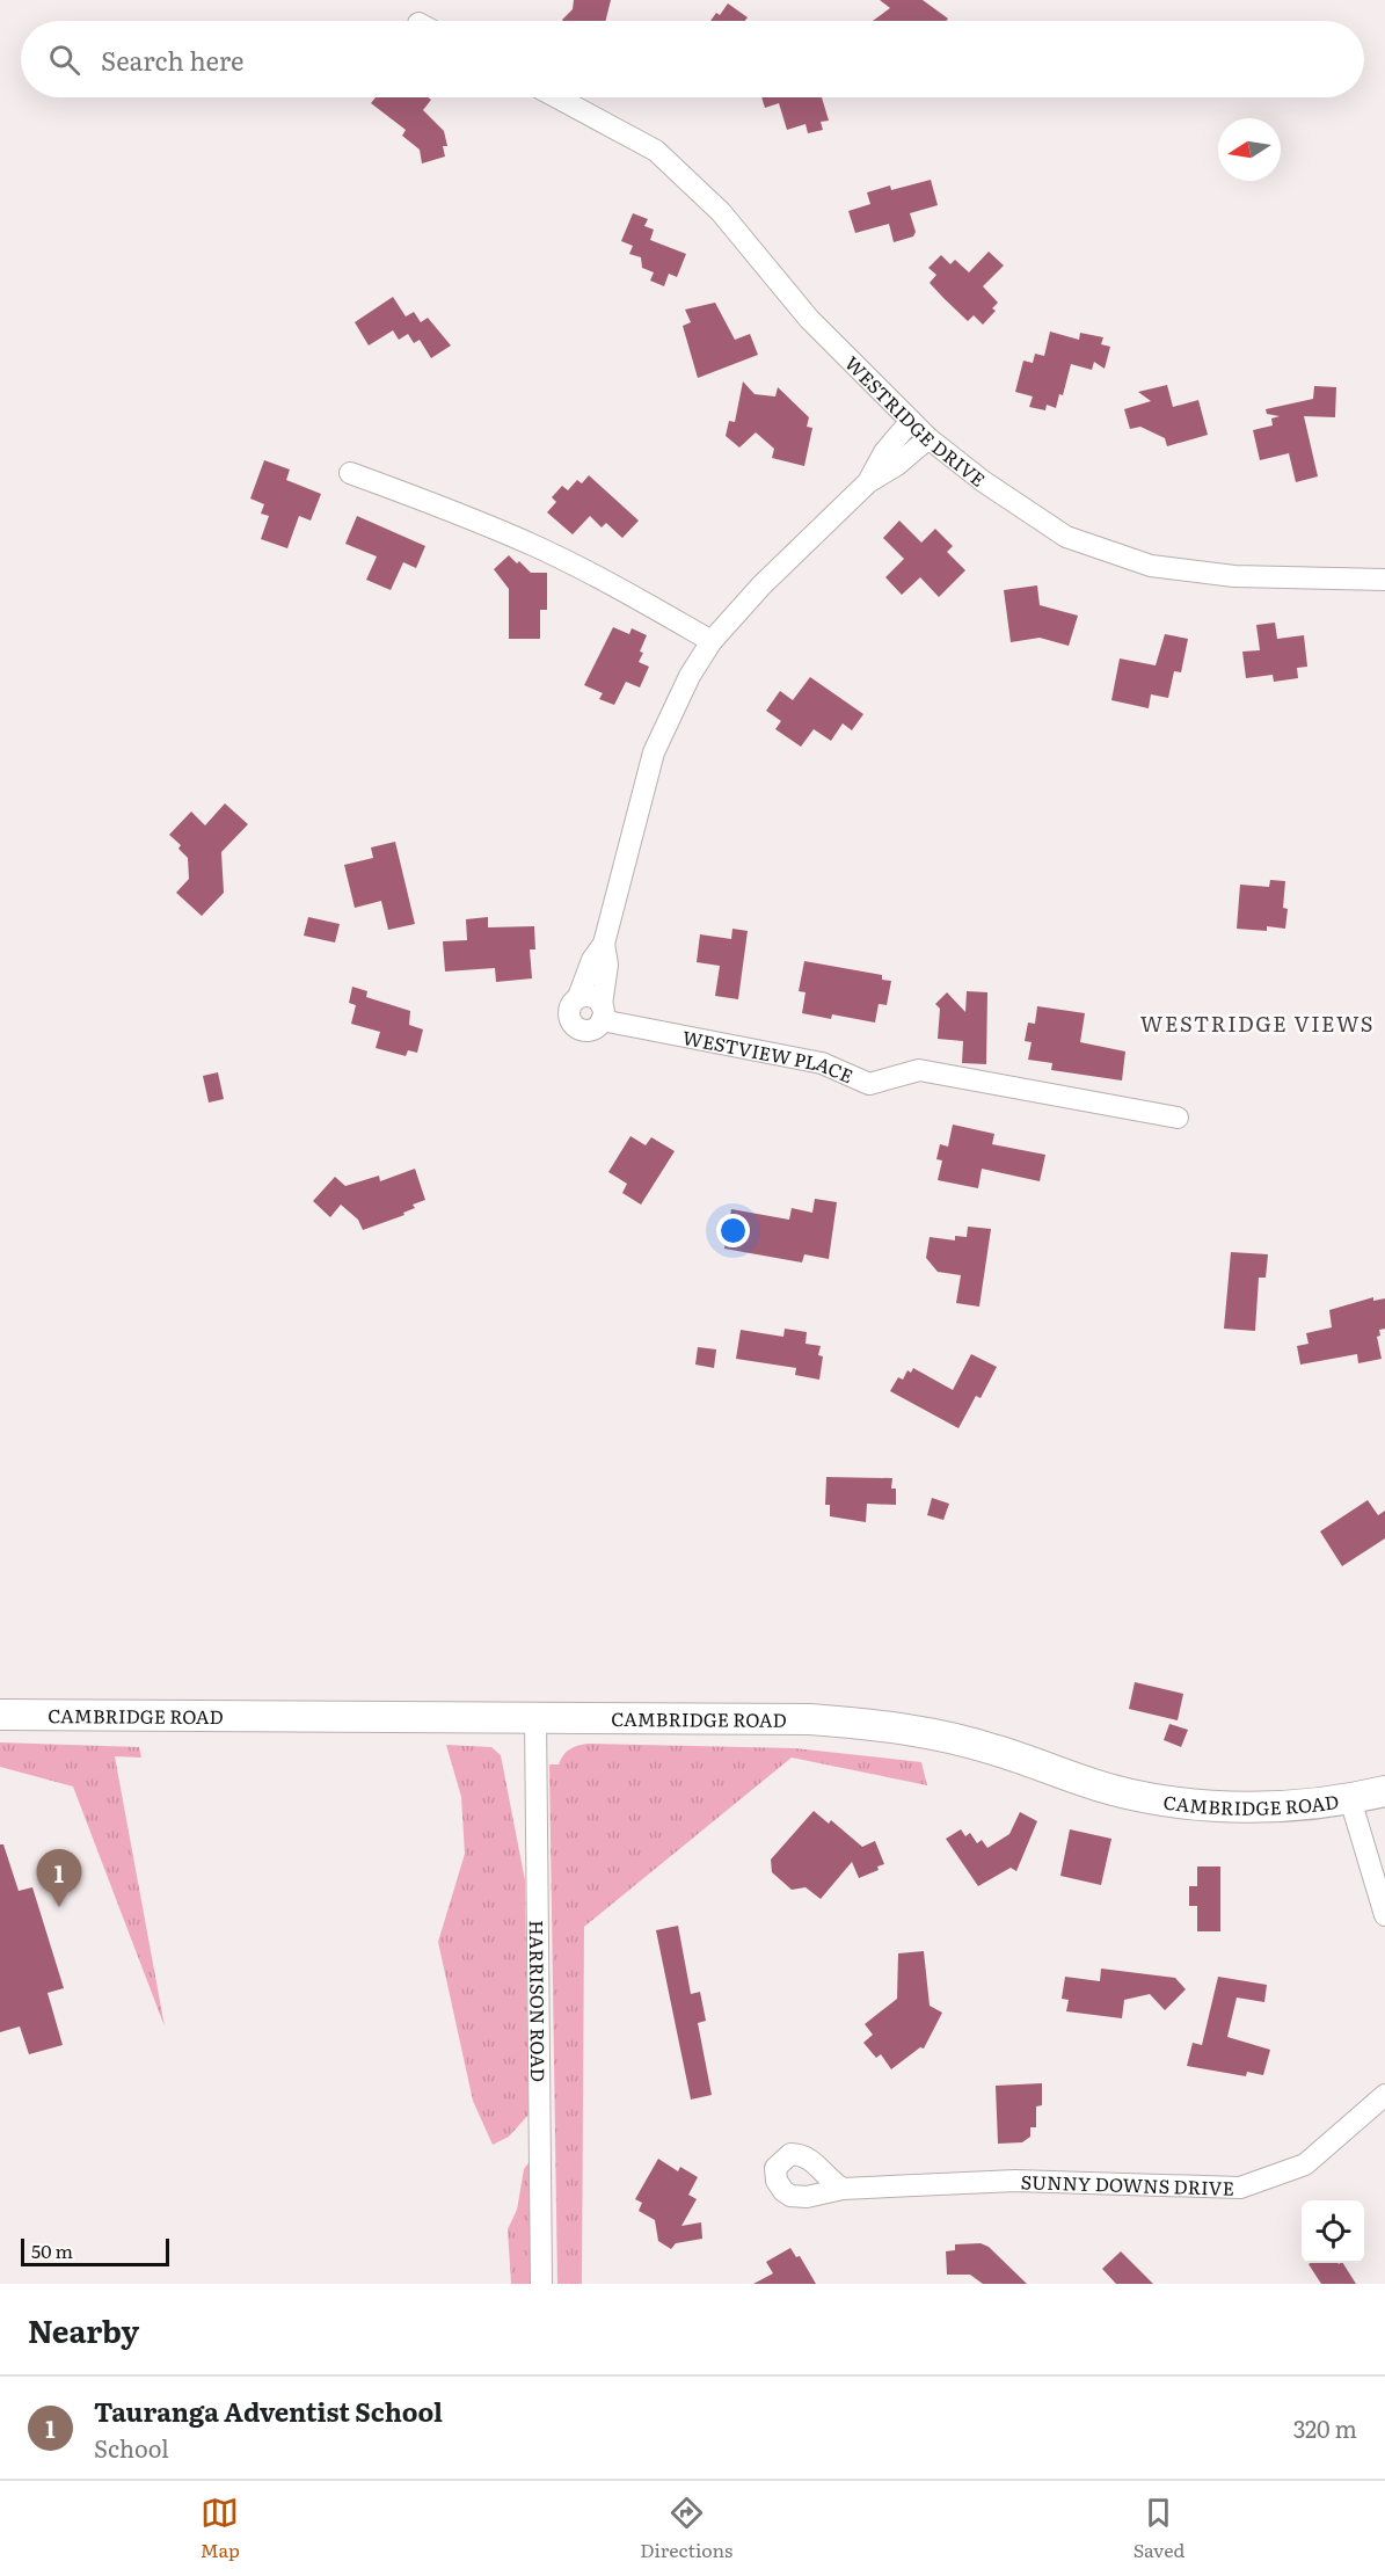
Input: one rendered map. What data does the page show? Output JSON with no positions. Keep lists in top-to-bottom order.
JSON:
{
  "streets": {
    "main road": ["CAMBRIDGE ROAD"],
    "street": [
      "WESTRIDGE DRIVE",
      "WESTVIEW PLACE",
      "HARRISON ROAD",
      "SUNNY DOWNS DRIVE"
    ]
  },
  "crossings": [
    ["CAMBRIDGE ROAD", "HARRISON ROAD"]
  ],
  "districts": ["WESTRIDGE VIEWS"],
  "scale_bar": "50 m",
  "north": "left",
  "page": {
    "search": "Search here",
    "pins": "1",
    "scale": "50 m",
    "heading": "Nearby",
    "list": [
      {
        "mark": "1",
        "name": "Tauranga Adventist School",
        "note": "School",
        "value": "320 m"
      }
    ],
    "nav": ["Map", "Directions", "Saved"]
  }
}
